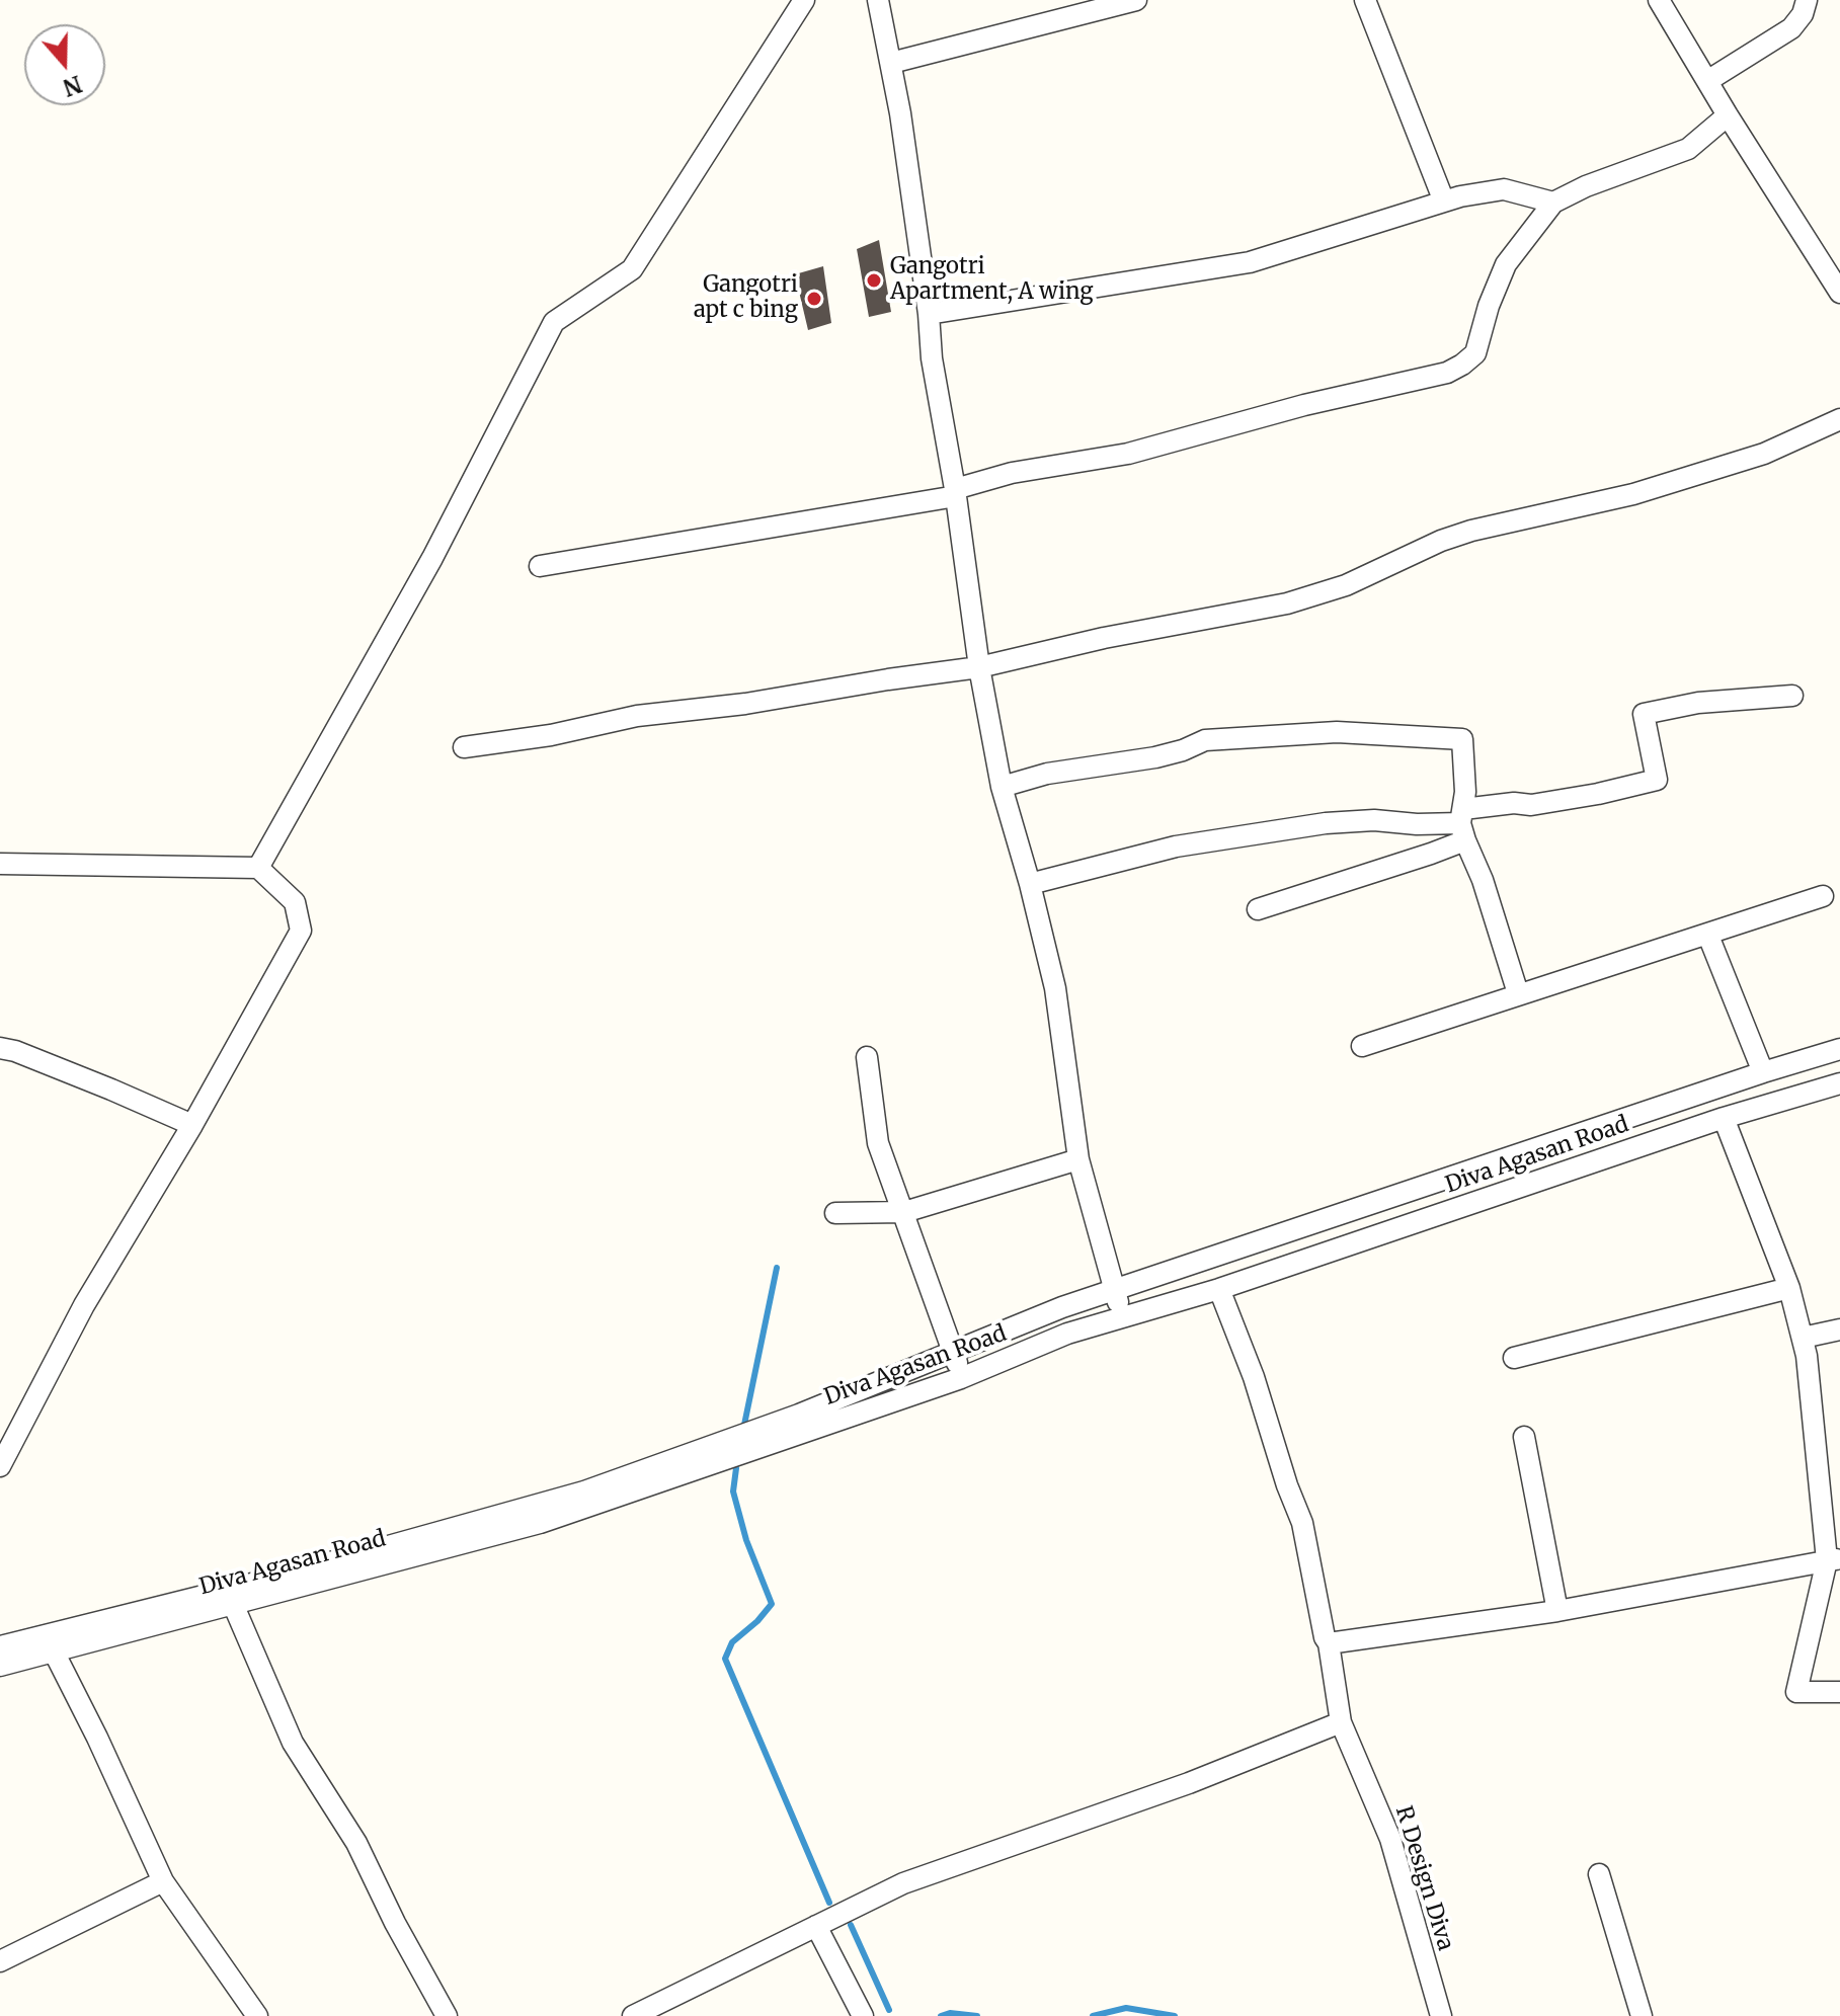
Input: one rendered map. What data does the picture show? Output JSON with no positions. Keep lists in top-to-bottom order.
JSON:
{
  "streets": {
    "street": ["Diva Agasan Road", "R Design Diva"]
  },
  "crossings": [
    ["Diva Agasan Road", "R Design Diva"]
  ],
  "places": ["Gangotri Apartment, A wing", "Gangotri apt c bing"],
  "north": "bottom"
}
